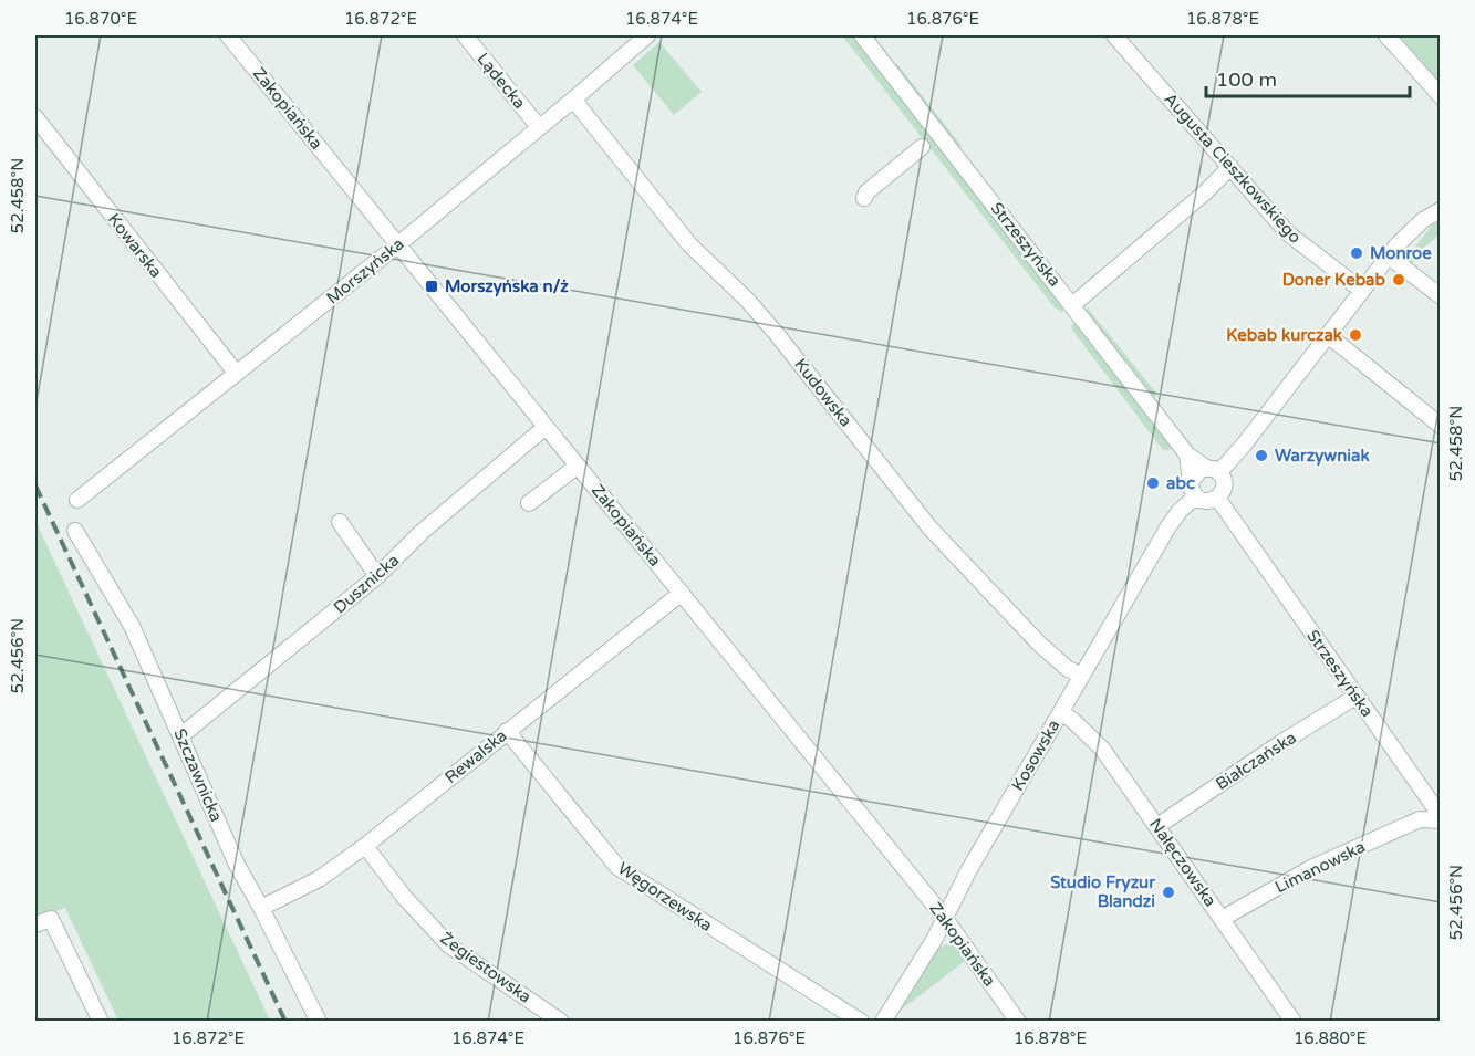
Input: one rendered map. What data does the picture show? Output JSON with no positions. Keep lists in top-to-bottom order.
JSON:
{
  "streets": {
    "street": [
      "Lądecka",
      "Zakopiańska",
      "Augusta Cieszkowskiego",
      "Strzeszyńska",
      "Kowarska",
      "Morszyńska",
      "Kudowska",
      "Dusznicka",
      "Kosowska",
      "Rewalska",
      "Białczańska",
      "Szczawnicka",
      "Nałęczowska",
      "Limanowska",
      "Węgorzewska",
      "Żegiestowska"
    ]
  },
  "crossings": [
    ["Lądecka", "Morszyńska"],
    ["Zakopiańska", "Morszyńska"],
    ["Zakopiańska", "Dusznicka"],
    ["Zakopiańska", "Kosowska"],
    ["Zakopiańska", "Rewalska"],
    ["Strzeszyńska", "Kosowska"],
    ["Strzeszyńska", "Białczańska"],
    ["Strzeszyńska", "Limanowska"],
    ["Kowarska", "Morszyńska"],
    ["Morszyńska", "Kudowska"],
    ["Kudowska", "Kosowska"],
    ["Dusznicka", "Szczawnicka"],
    ["Kosowska", "Nałęczowska"],
    ["Rewalska", "Szczawnicka"],
    ["Rewalska", "Węgorzewska"],
    ["Rewalska", "Żegiestowska"],
    ["Białczańska", "Nałęczowska"],
    ["Nałęczowska", "Limanowska"]
  ],
  "places": {
    "other": [
      "Monroe",
      "Doner Kebab",
      "Kebab kurczak",
      "Warzywniak",
      "abc",
      "Studio Fryzur Blandzi"
    ],
    "transit": ["Morszyńska n/ż"]
  },
  "scale_bar": "100 m",
  "coordinates": [
    "16.870°E",
    "16.872°E",
    "16.874°E",
    "16.876°E",
    "16.878°E",
    "52.458°N",
    "52.456°N",
    "16.880°E"
  ]
}
